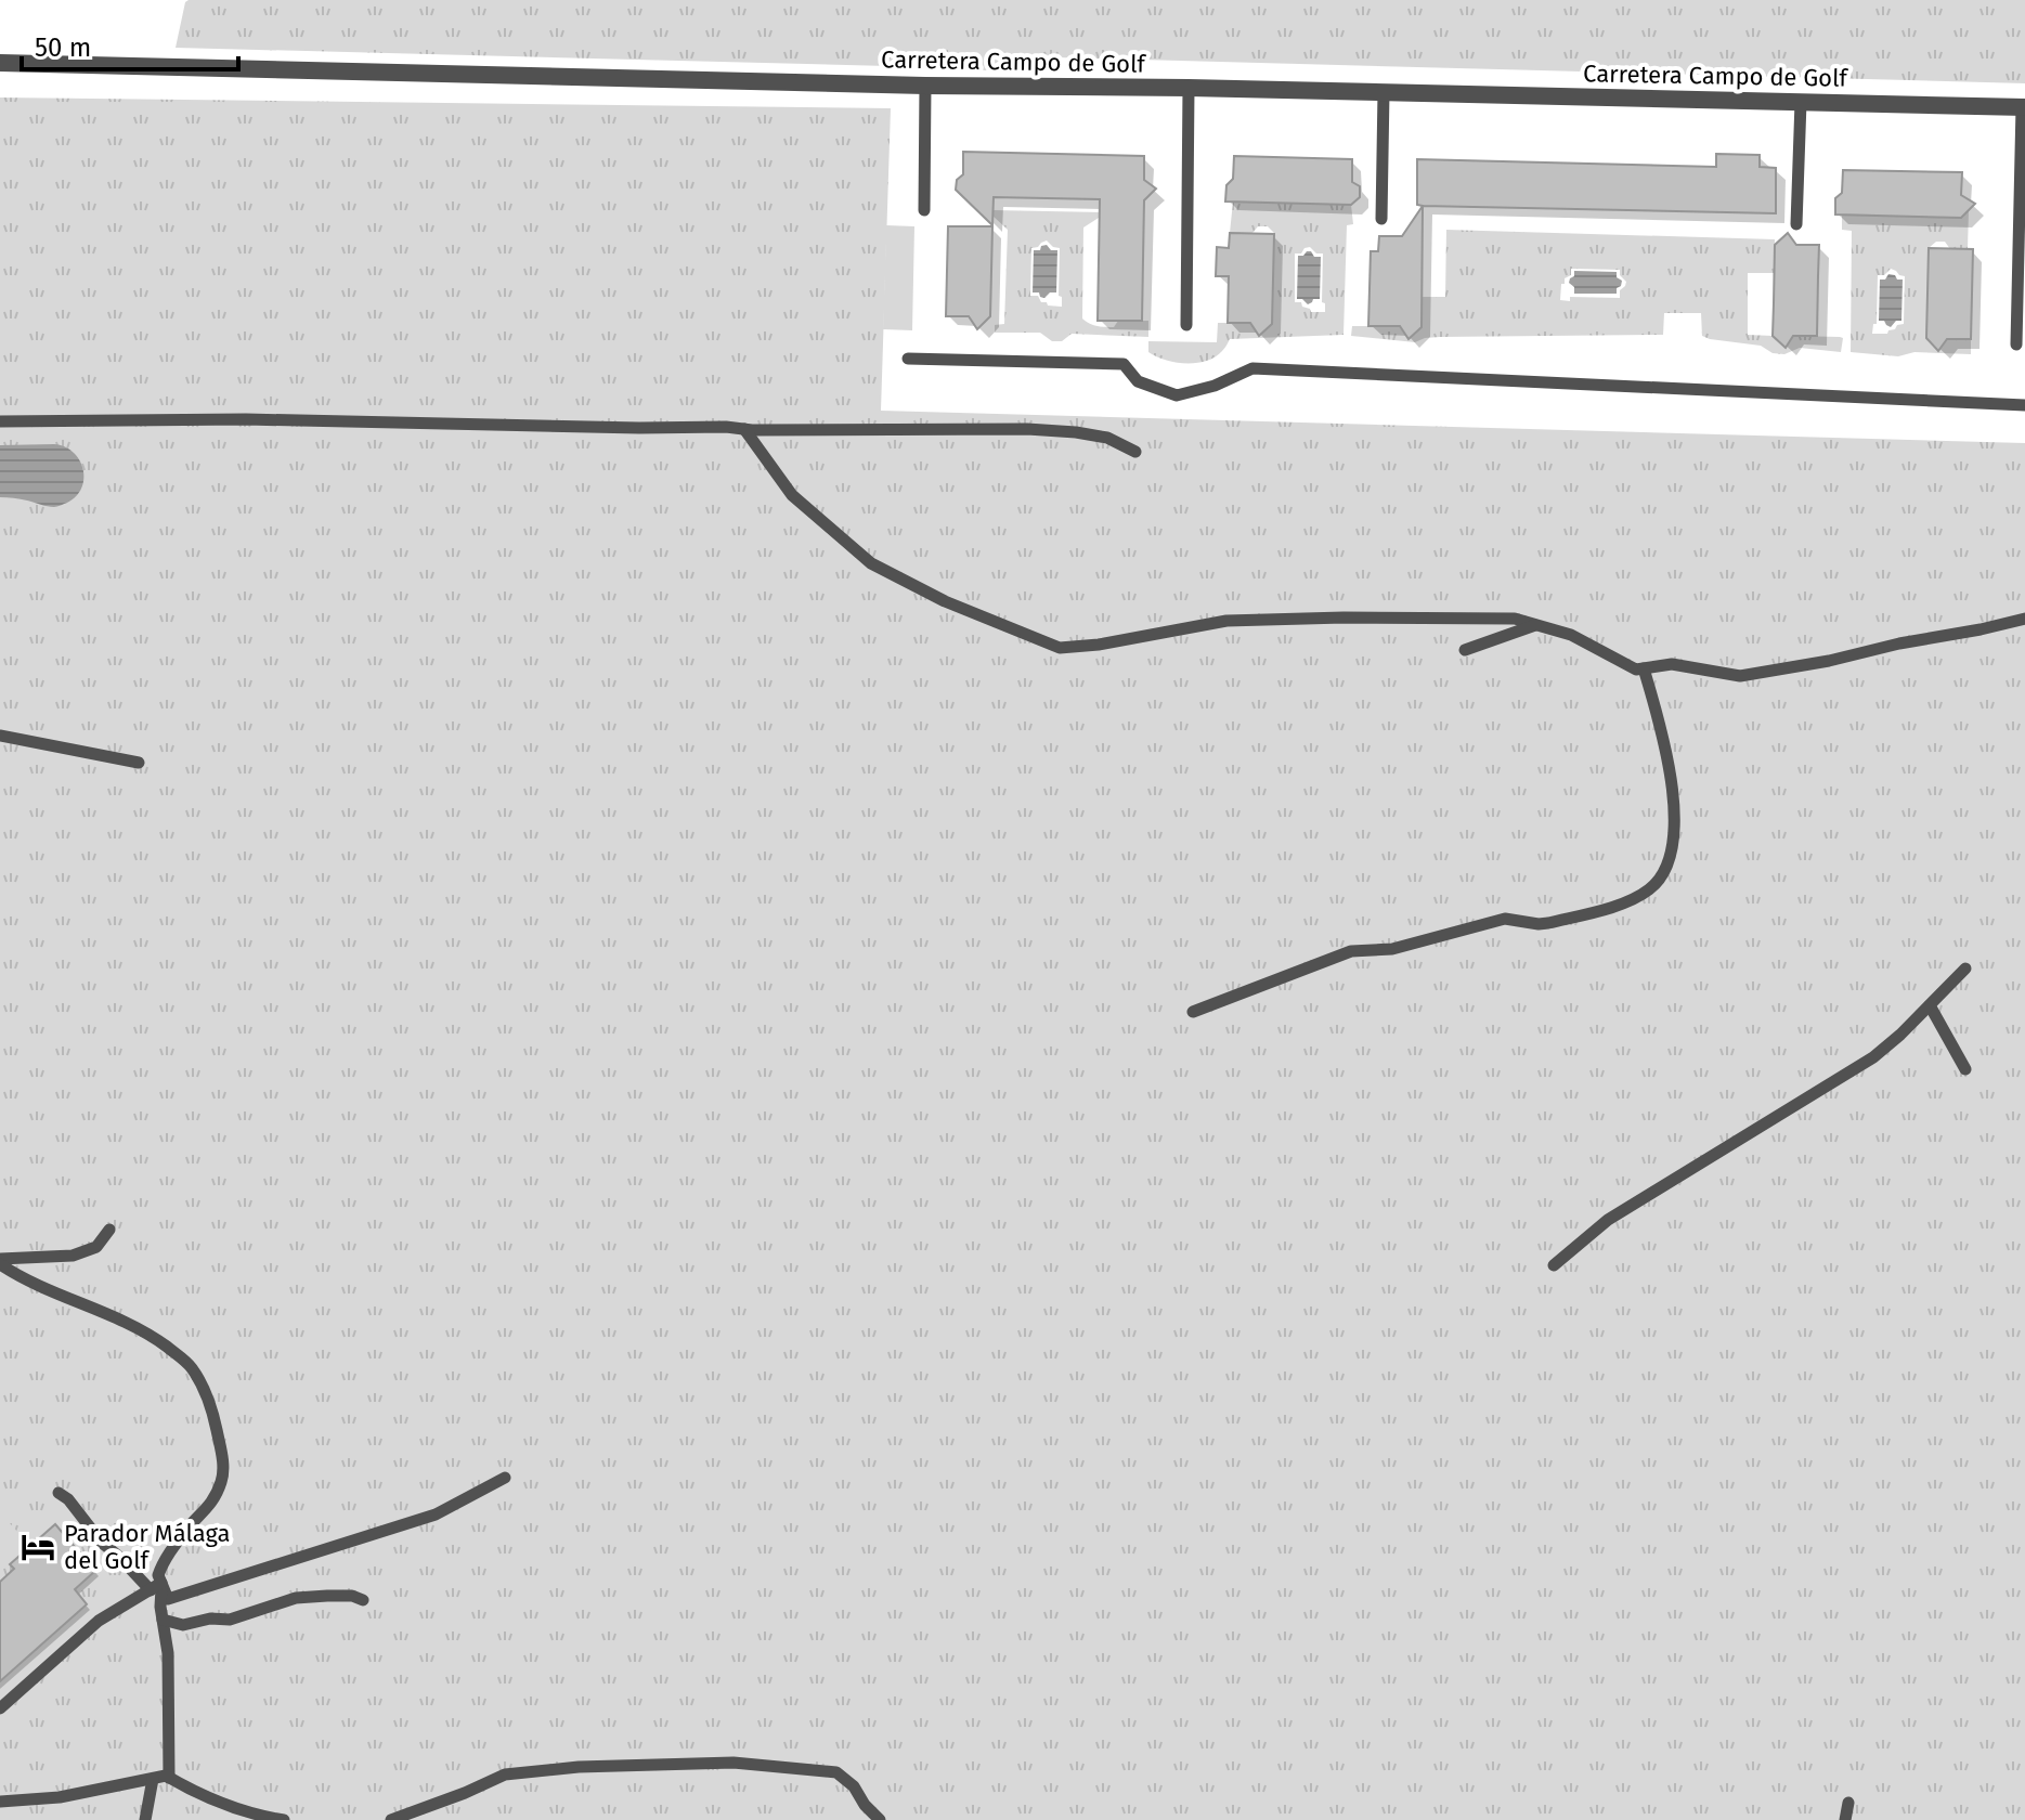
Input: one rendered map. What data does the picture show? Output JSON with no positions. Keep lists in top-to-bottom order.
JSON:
{
  "streets": {
    "street": ["Carretera Campo de Golf"]
  },
  "places": {
    "hotel": ["Parador Málaga del Golf"]
  },
  "scale_bar": "50 m"
}
